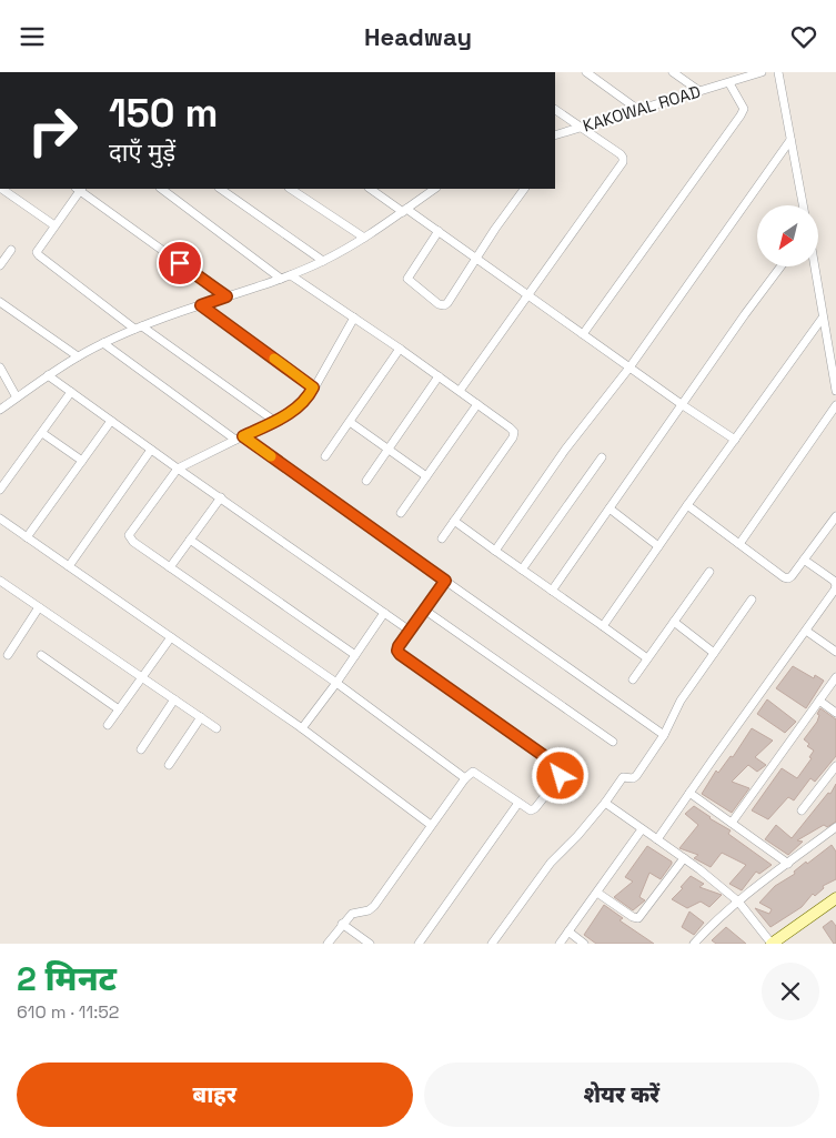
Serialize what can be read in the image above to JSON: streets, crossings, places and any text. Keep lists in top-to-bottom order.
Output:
{
  "streets": {
    "street": ["KAKOWAL ROAD"]
  },
  "north": "bottom left",
  "page": {
    "header": "Headway",
    "turn": ["150 m", "दाएँ मुड़ें"],
    "heading": ["2 मिनट", "610 m · 11:52"],
    "buttons": ["बाहर", "शेयर करें"]
  }
}
